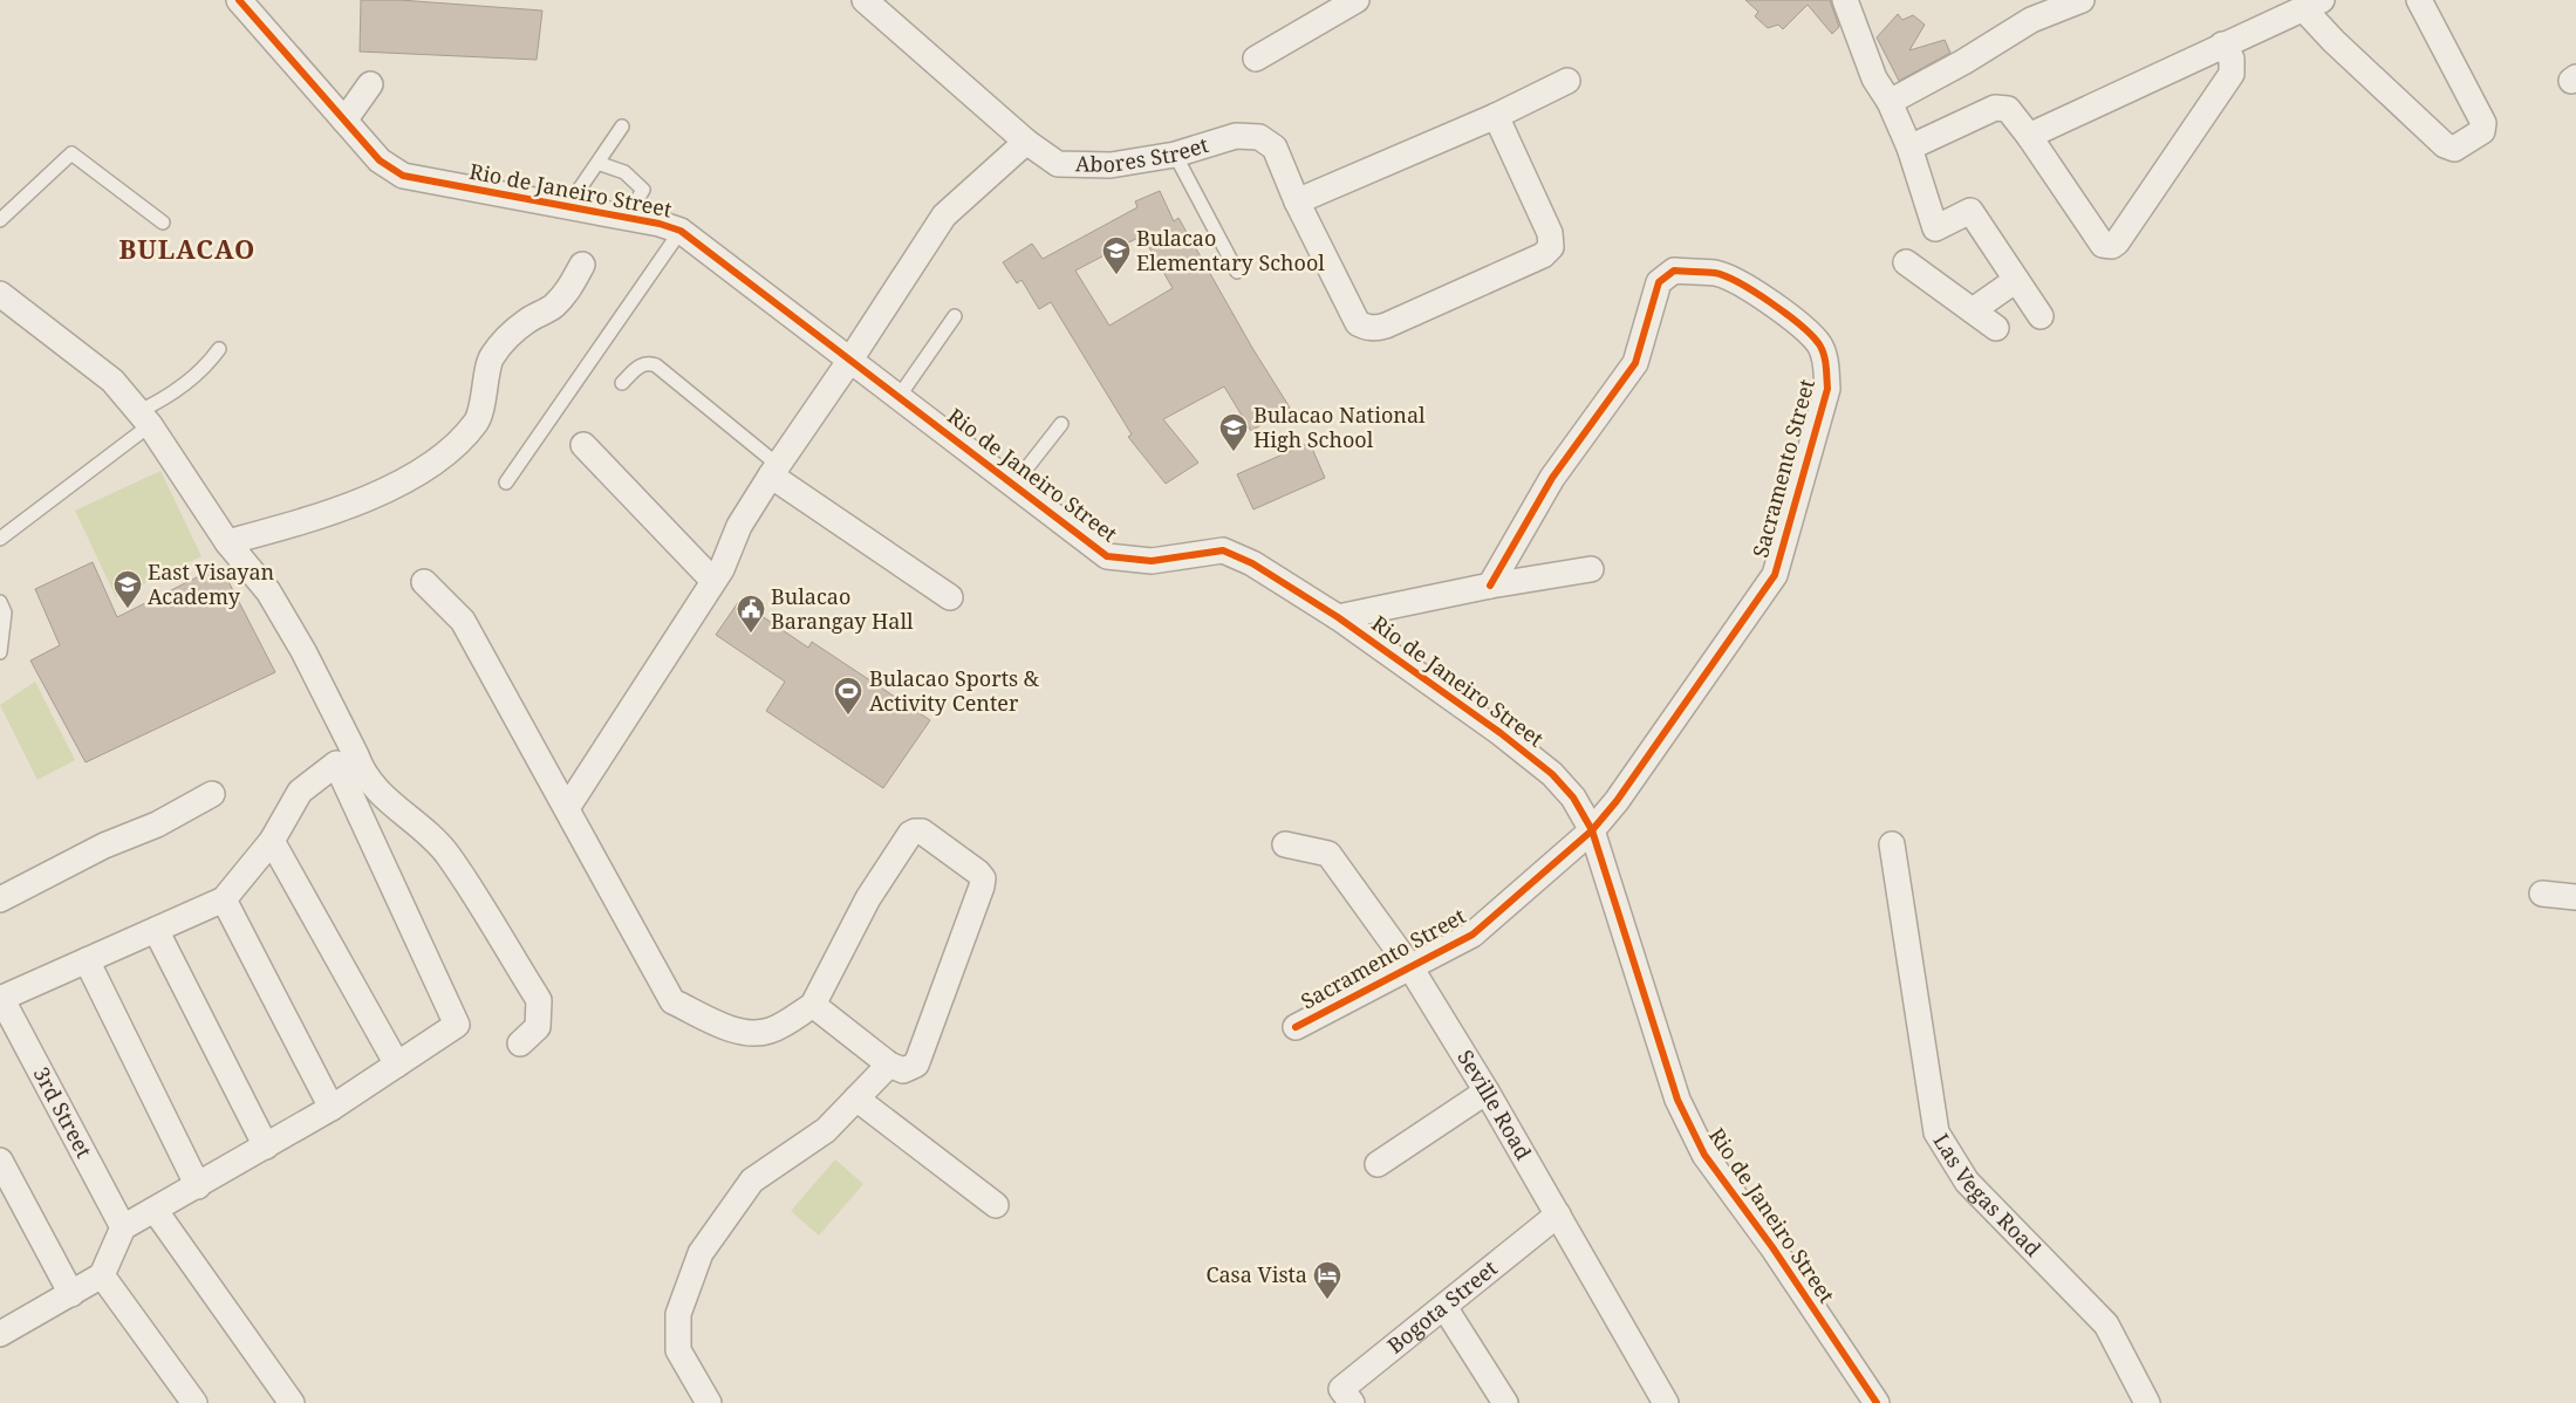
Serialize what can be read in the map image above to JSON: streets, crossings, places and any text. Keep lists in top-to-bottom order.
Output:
{
  "streets": {
    "street": [
      "Abores Street",
      "Rio de Janeiro Street",
      "Sacramento Street",
      "Seville Road",
      "3rd Street",
      "Las Vegas Road",
      "Bogota Street"
    ]
  },
  "crossings": [
    ["Rio de Janeiro Street", "Sacramento Street"],
    ["Sacramento Street", "Seville Road"],
    ["Seville Road", "Bogota Street"]
  ],
  "districts": ["BULACAO"],
  "places": {
    "school or university": ["Bulacao Elementary School", "Bulacao National High School", "East Visayan Academy"],
    "public building": ["Bulacao Barangay Hall"],
    "sports": ["Bulacao Sports & Activity Center"],
    "hotel": ["Casa Vista"]
  }
}
